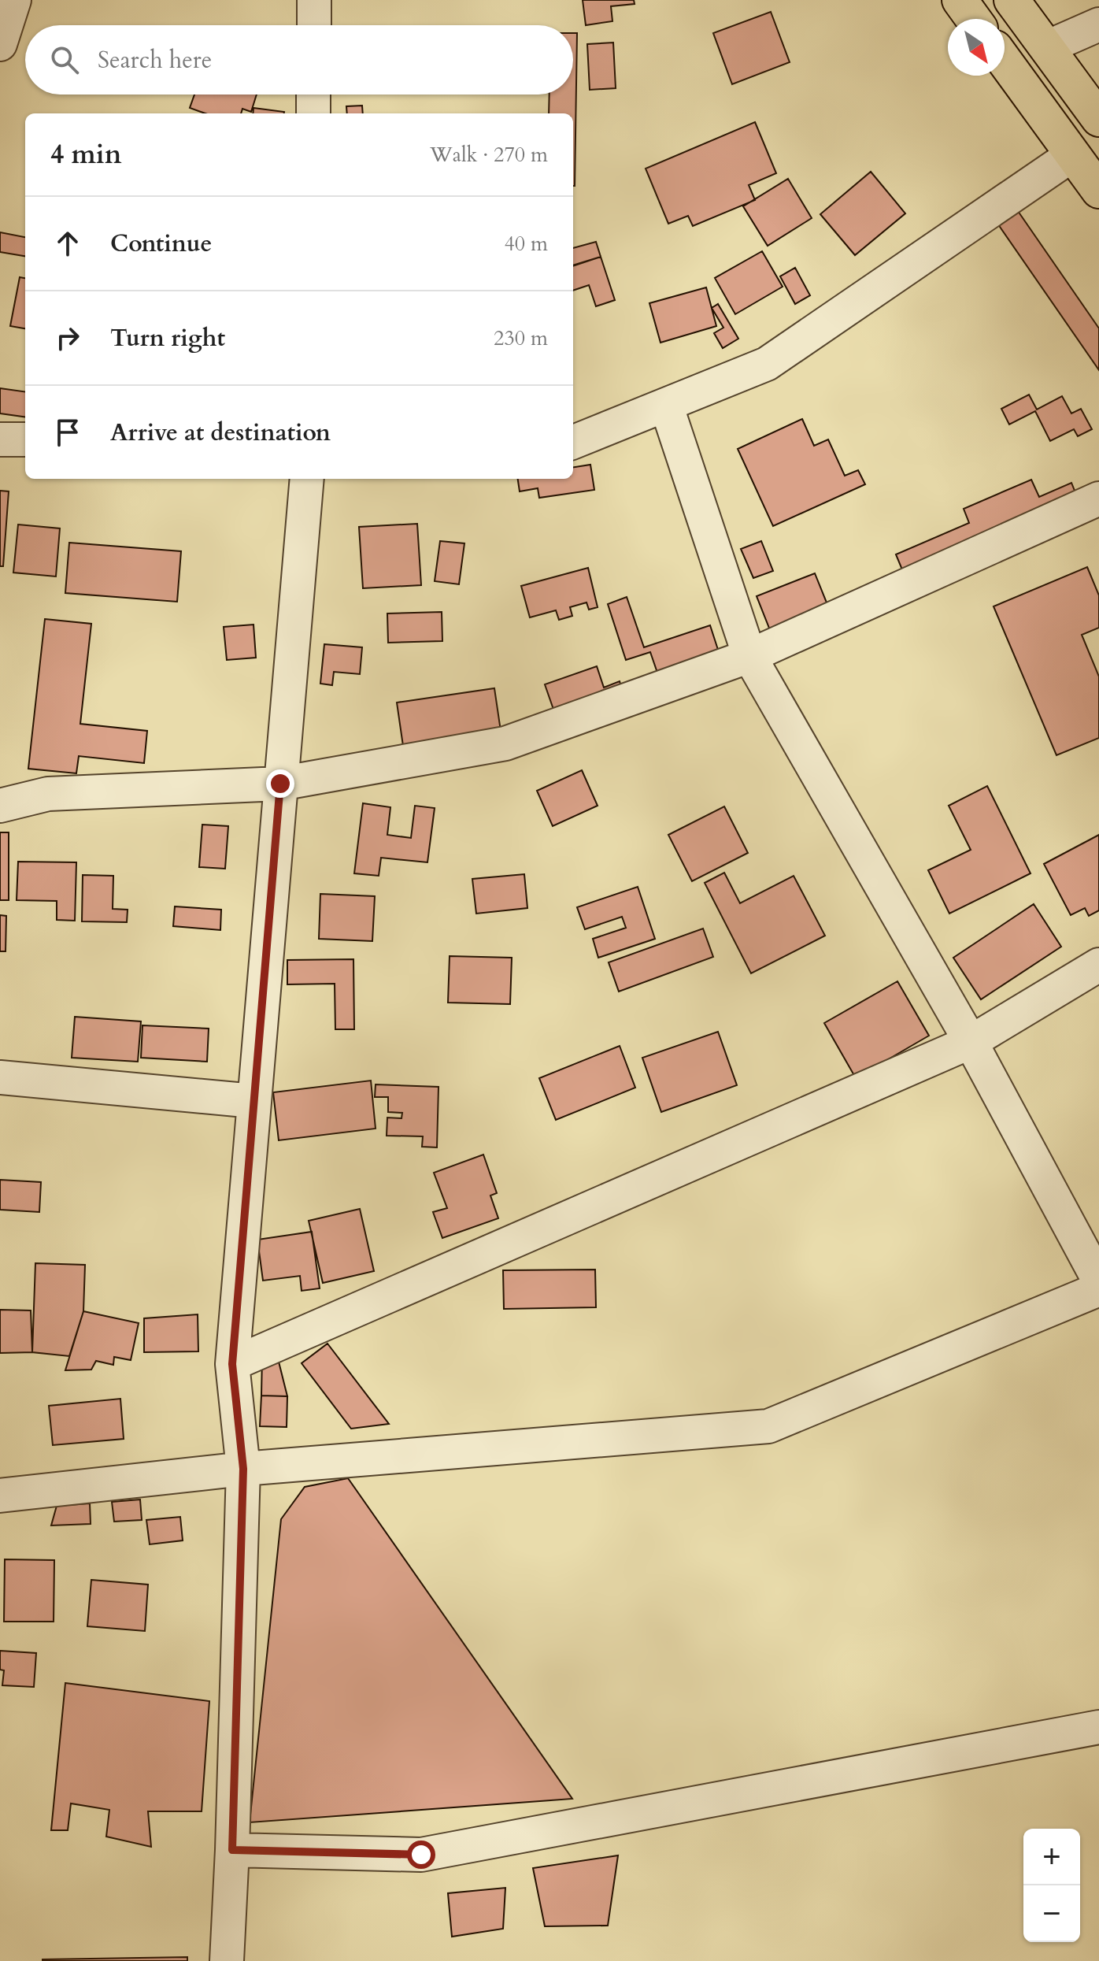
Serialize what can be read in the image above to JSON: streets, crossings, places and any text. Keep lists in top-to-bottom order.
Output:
{
  "north": "bottom right",
  "page": {
    "search": "Search here",
    "heading": ["4 min", "Walk · 270 m"],
    "list": [
      ["Continue", "40 m"],
      ["Turn right", "230 m"],
      "Arrive at destination"
    ],
    "map_buttons": ["+", "−"]
  }
}
